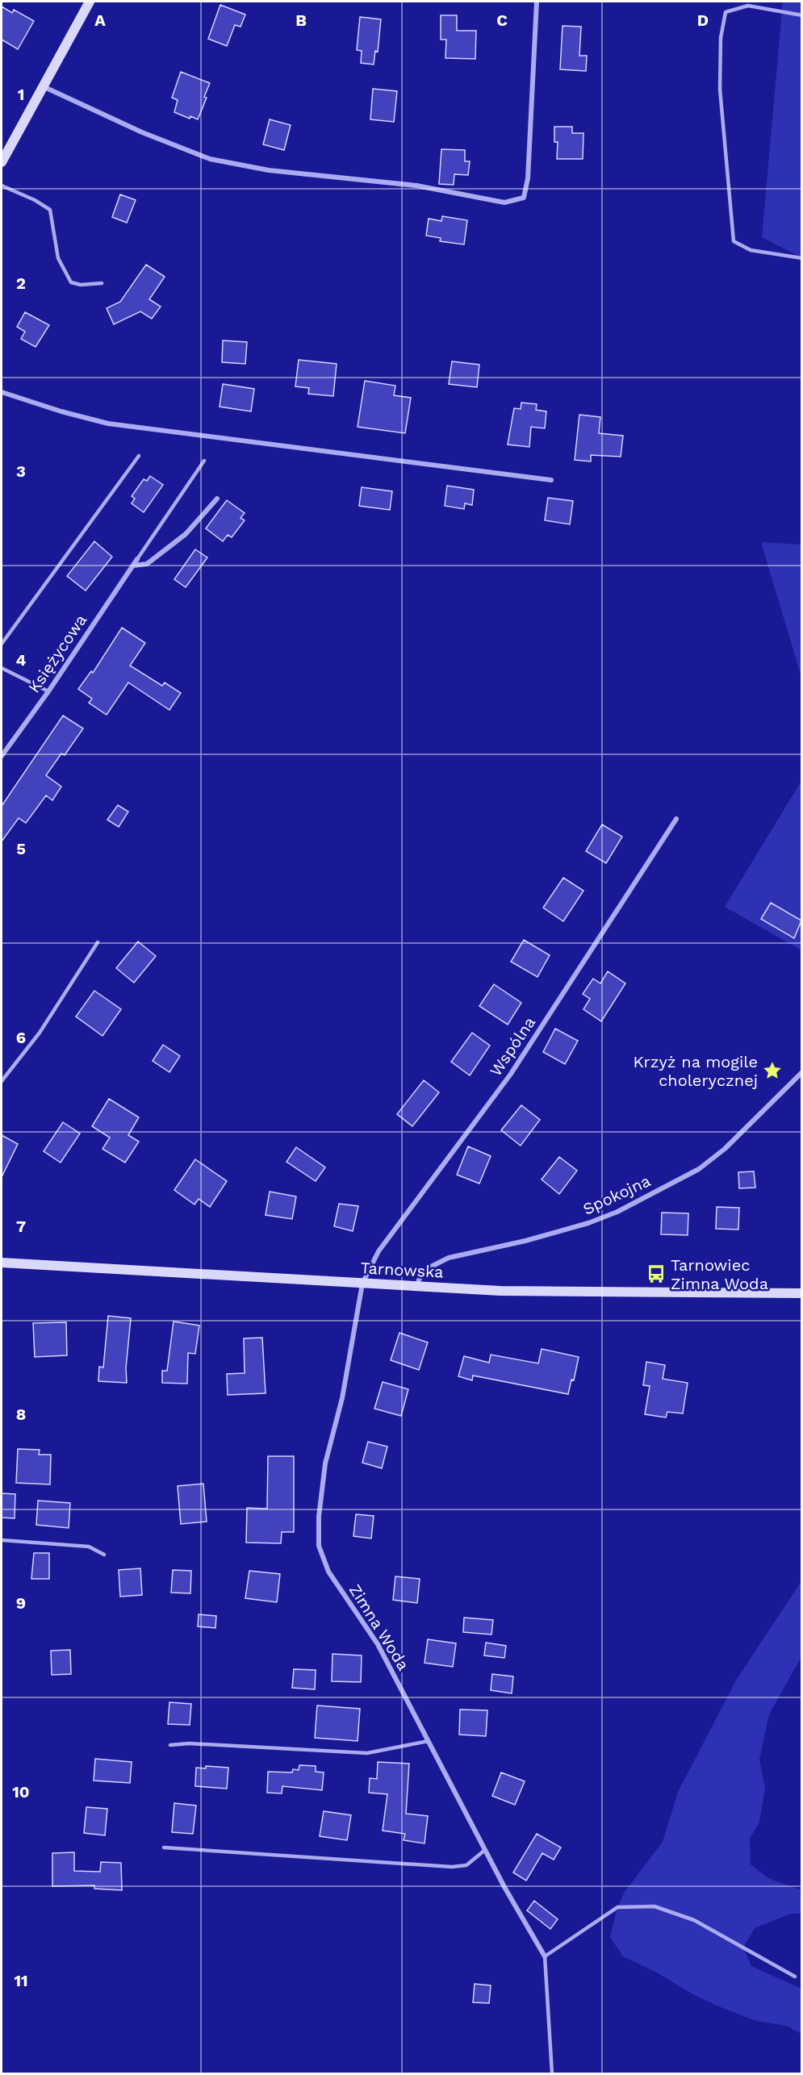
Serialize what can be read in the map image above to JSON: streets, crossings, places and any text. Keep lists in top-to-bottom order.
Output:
{
  "streets": {
    "main road": ["Tarnowska"],
    "street": [
      "Księżycowa",
      "Wspólna",
      "Spokojna",
      "Zimna Woda"
    ]
  },
  "crossings": [
    ["Wspólna", "Tarnowska"],
    ["Wspólna", "Zimna Woda"],
    ["Spokojna", "Tarnowska"],
    ["Tarnowska", "Zimna Woda"]
  ],
  "places": {
    "place": ["Krzyż na mogile cholerycznej"],
    "bus stop": ["Tarnowiec Zimna Woda"]
  },
  "grid": {
    "columns": [
      "A",
      "B",
      "C",
      "D"
    ],
    "rows": [
      "1",
      "2",
      "3",
      "4",
      "5",
      "6",
      "7",
      "8",
      "9",
      "10",
      "11"
    ]
  }
}
